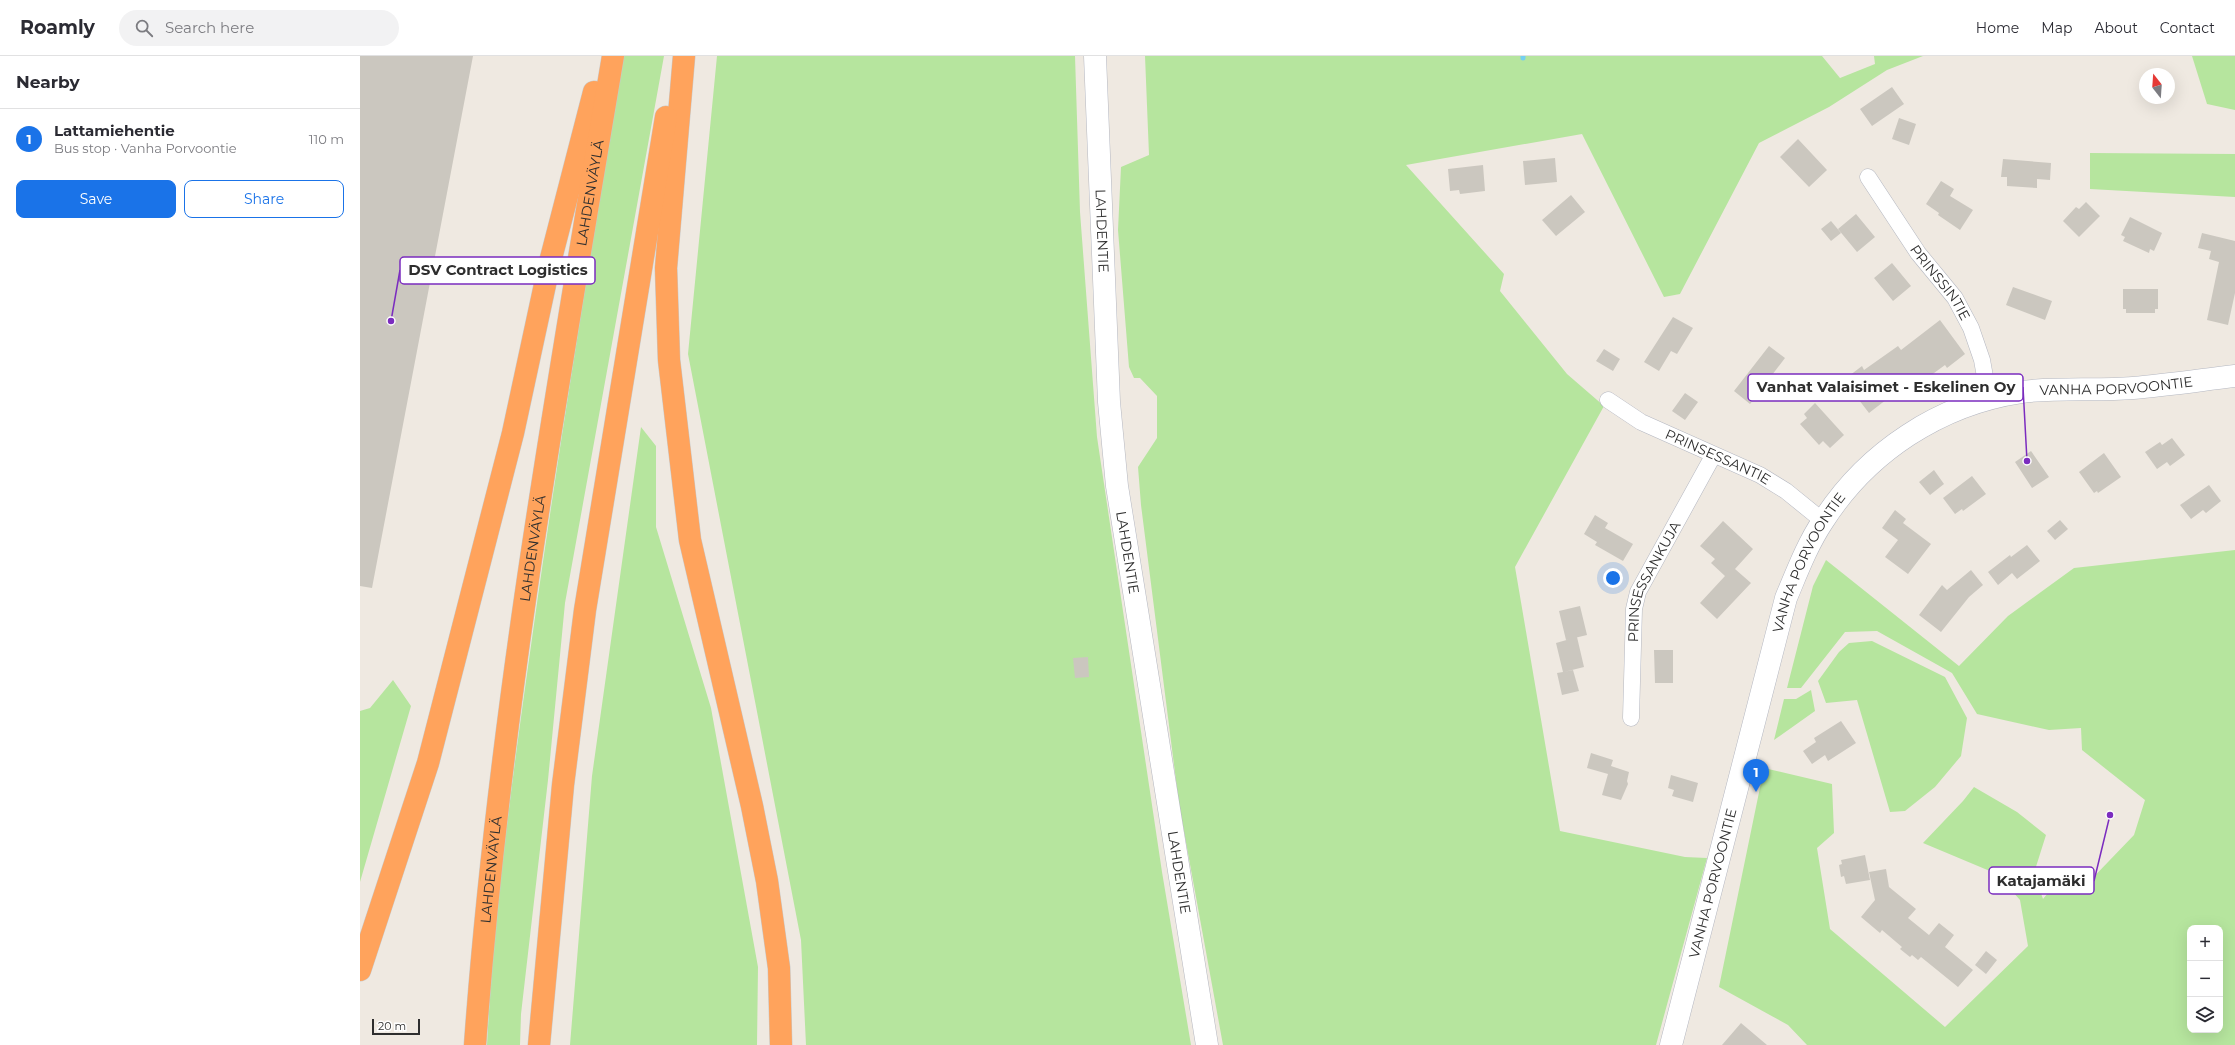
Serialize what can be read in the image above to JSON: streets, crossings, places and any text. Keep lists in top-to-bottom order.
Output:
{
  "streets": {
    "highway": ["LAHDENVÄYLÄ"],
    "street": [
      "LAHDENTIE",
      "PRINSSINTIE",
      "VANHA PORVOONTIE",
      "PRINSESSANTIE",
      "PRINSESSANKUJA"
    ]
  },
  "crossings": [
    ["PRINSSINTIE", "VANHA PORVOONTIE"],
    ["VANHA PORVOONTIE", "PRINSESSANTIE"],
    ["PRINSESSANTIE", "PRINSESSANKUJA"]
  ],
  "places": ["DSV Contract Logistics", "Vanhat Valaisimet - Eskelinen Oy", "Katajamäki"],
  "scale_bar": "20 m",
  "north": "top",
  "page": {
    "header": "Roamly",
    "search": "Search here",
    "nav": [
      "Home",
      "Map",
      "About",
      "Contact"
    ],
    "heading": "Nearby",
    "list": [
      {
        "mark": "1",
        "name": "Lattamiehentie",
        "note": "Bus stop · Vanha Porvoontie",
        "value": "110 m"
      }
    ],
    "buttons": ["Save", "Share"],
    "pins": "1",
    "map_buttons": ["+", "−"],
    "scale": "20 m"
  }
}
